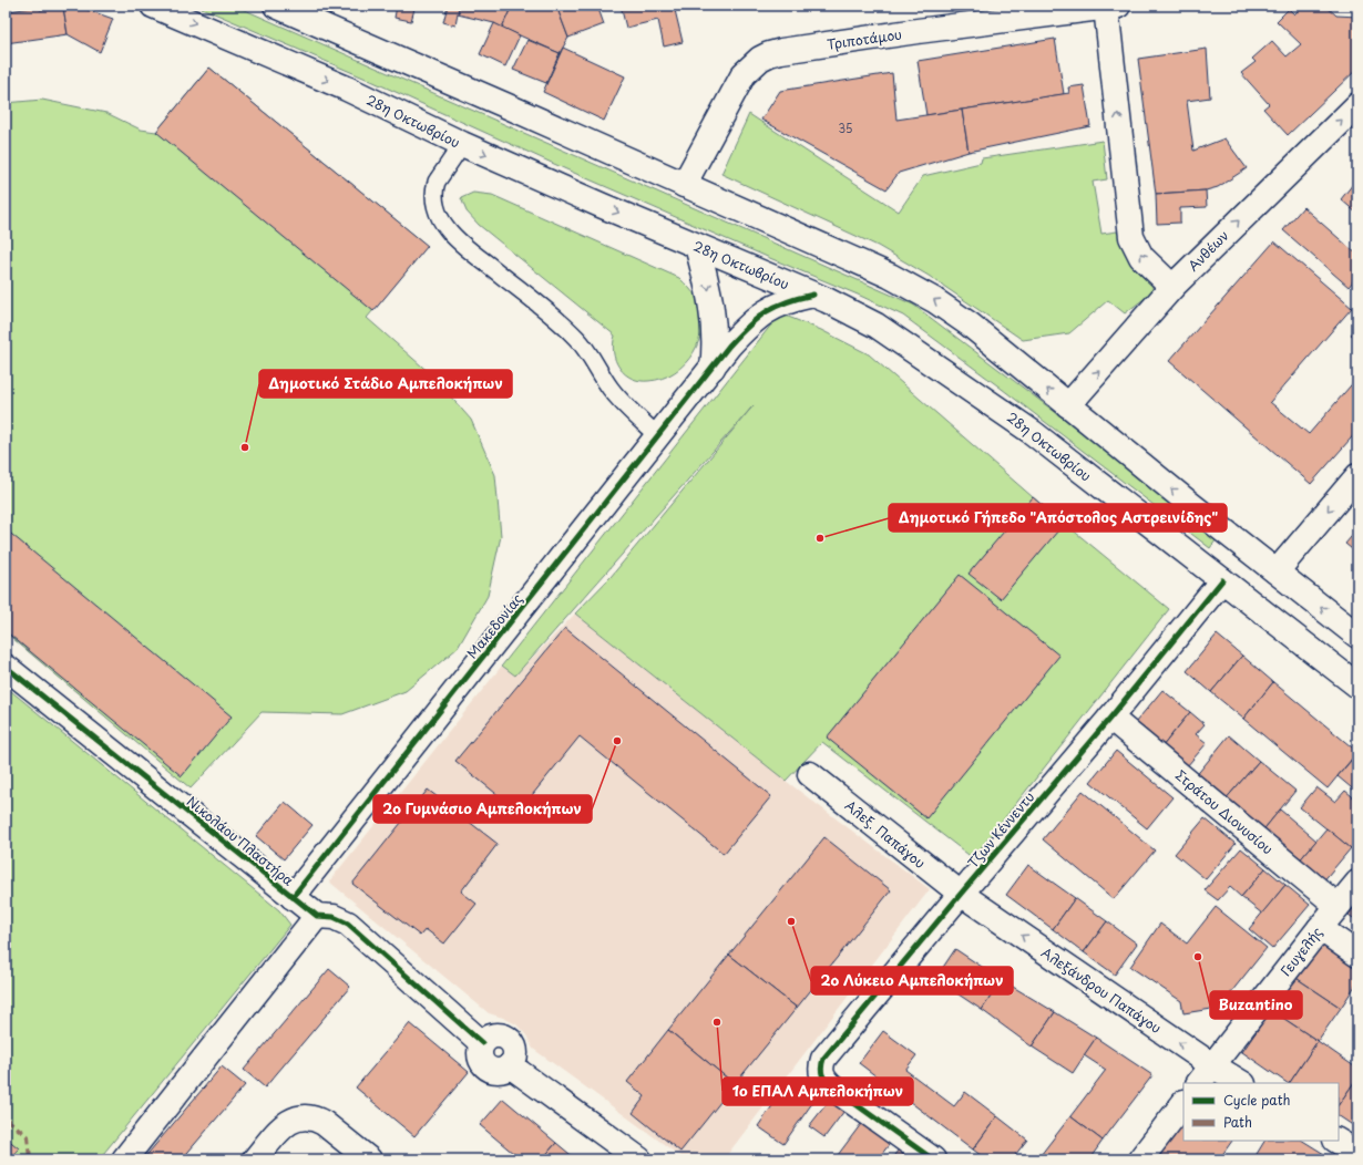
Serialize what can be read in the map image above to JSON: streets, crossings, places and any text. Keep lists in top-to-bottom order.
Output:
{
  "streets": {
    "street": [
      "Τριποτάμου",
      "28η Οκτωβρίου",
      "Ανθέων",
      "Μακεδονίας",
      "Στράτου Διονυσίου",
      "Τζων Κέννεντυ",
      "Αλεξ. Παπάγου",
      "Νικολάου Πλαστήρα",
      "Γευγελής",
      "Αλεξάνδρου Παπάγου"
    ]
  },
  "crossings": [
    ["28η Οκτωβρίου", "Μακεδονίας"],
    ["28η Οκτωβρίου", "Τζων Κέννεντυ"],
    ["Μακεδονίας", "Νικολάου Πλαστήρα"],
    ["Στράτου Διονυσίου", "Τζων Κέννεντυ"],
    ["Στράτου Διονυσίου", "Γευγελής"],
    ["Τζων Κέννεντυ", "Αλεξ. Παπάγου"],
    ["Τζων Κέννεντυ", "Αλεξάνδρου Παπάγου"],
    ["Αλεξ. Παπάγου", "Αλεξάνδρου Παπάγου"],
    ["Γευγελής", "Αλεξάνδρου Παπάγου"]
  ],
  "one_way": ["Ανθέων", "Αλεξάνδρου Παπάγου"],
  "places": [
    "Δημοτικό Στάδιο Αμπελοκήπων",
    "Δημοτικό Γήπεδο \"Απόστολος Αστρεινίδης\"",
    "2ο Γυμνάσιο Αμπελοκήπων",
    "2ο Λύκειο Αμπελοκήπων",
    "Buzantino",
    "1ο ΕΠΑΛ Αμπελοκήπων"
  ],
  "house_numbers": ["35"],
  "legend": ["Cycle path", "Path"]
}
